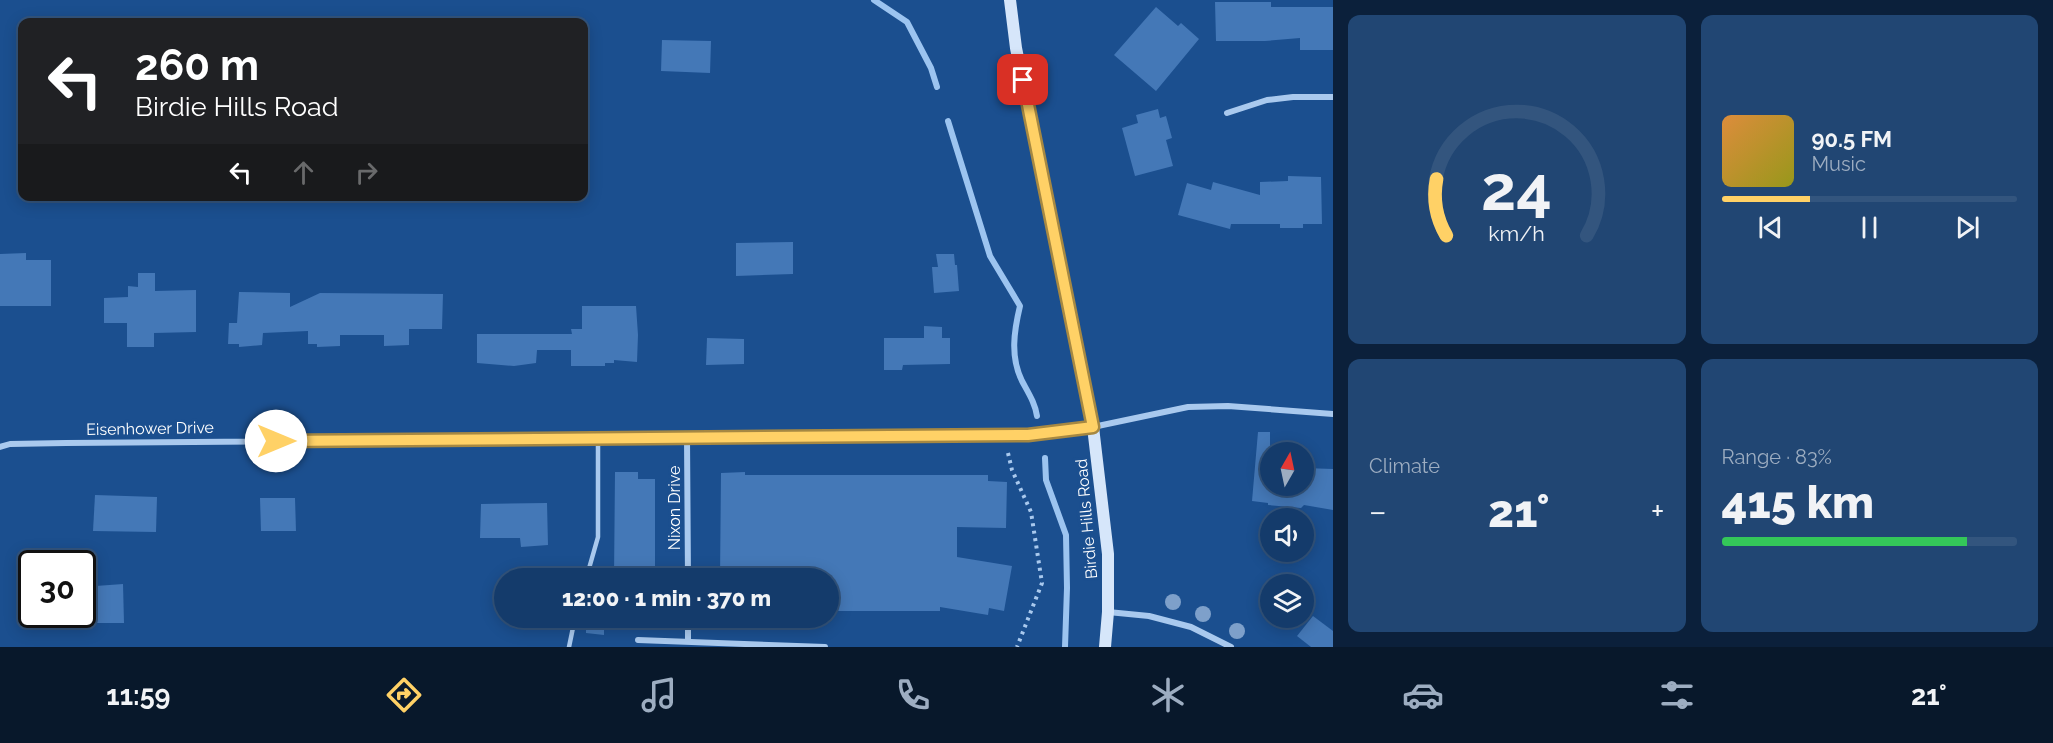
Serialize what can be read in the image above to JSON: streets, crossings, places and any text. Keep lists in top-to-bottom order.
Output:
{
  "streets": {
    "main road": ["Birdie Hills Road"],
    "street": ["Eisenhower Drive", "Nixon Drive"]
  },
  "crossings": [
    ["Eisenhower Drive", "Nixon Drive"],
    ["Eisenhower Drive", "Birdie Hills Road"]
  ],
  "north": "top",
  "page": {
    "turn": ["260 m", "Birdie Hills Road"],
    "song": ["90.5 FM", "Music"],
    "tile": [
      "Climate",
      ["Range · 83%", "415 km"]
    ],
    "heat": ["−", "21°", "+"],
    "limit": "30",
    "trip": "12:00 · 1 min · 370 m",
    "tabs": ["11:59", "21°"],
    "gauge": ["24", "km/h"]
  }
}
